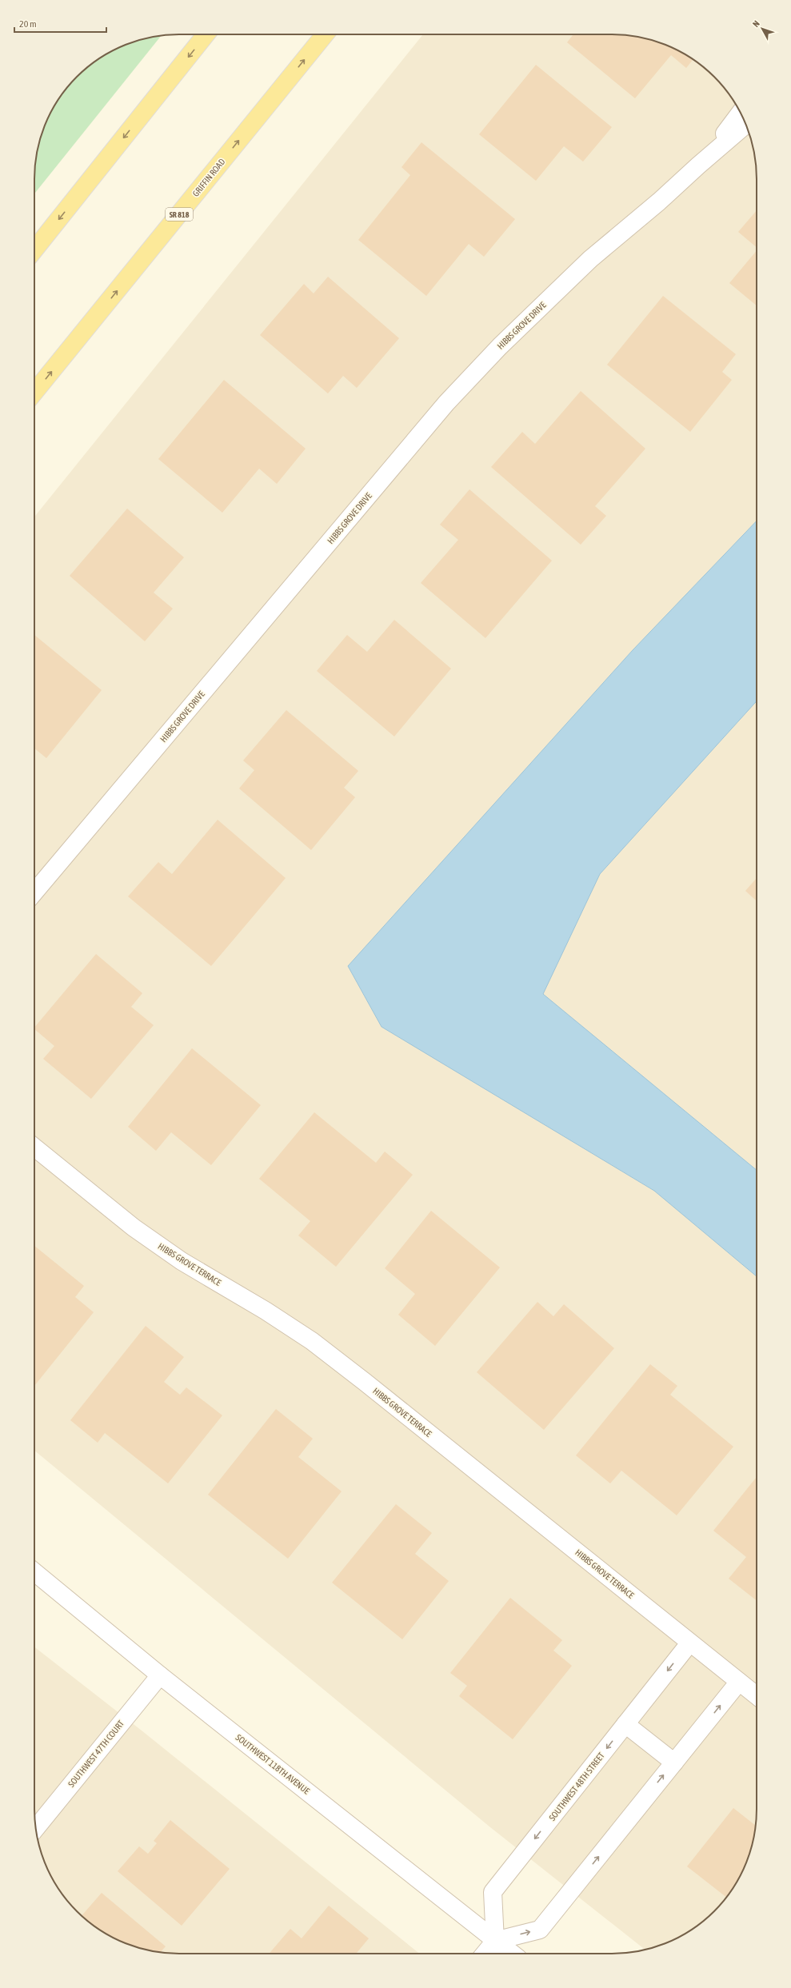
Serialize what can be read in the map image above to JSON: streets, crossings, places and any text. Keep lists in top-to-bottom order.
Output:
{
  "streets": {
    "main road": ["GRIFFIN ROAD", "SR 818"],
    "street": [
      "HIBBS GROVE DRIVE",
      "HIBBS GROVE TERRACE",
      "SOUTHWEST 47TH COURT",
      "SOUTHWEST 118TH AVENUE",
      "SOUTHWEST 48TH STREET"
    ]
  },
  "crossings": [
    ["HIBBS GROVE TERRACE", "SOUTHWEST 48TH STREET"],
    ["SOUTHWEST 47TH COURT", "SOUTHWEST 118TH AVENUE"],
    ["SOUTHWEST 118TH AVENUE", "SOUTHWEST 48TH STREET"]
  ],
  "scale_bar": "20 m",
  "north": "top left"
}
